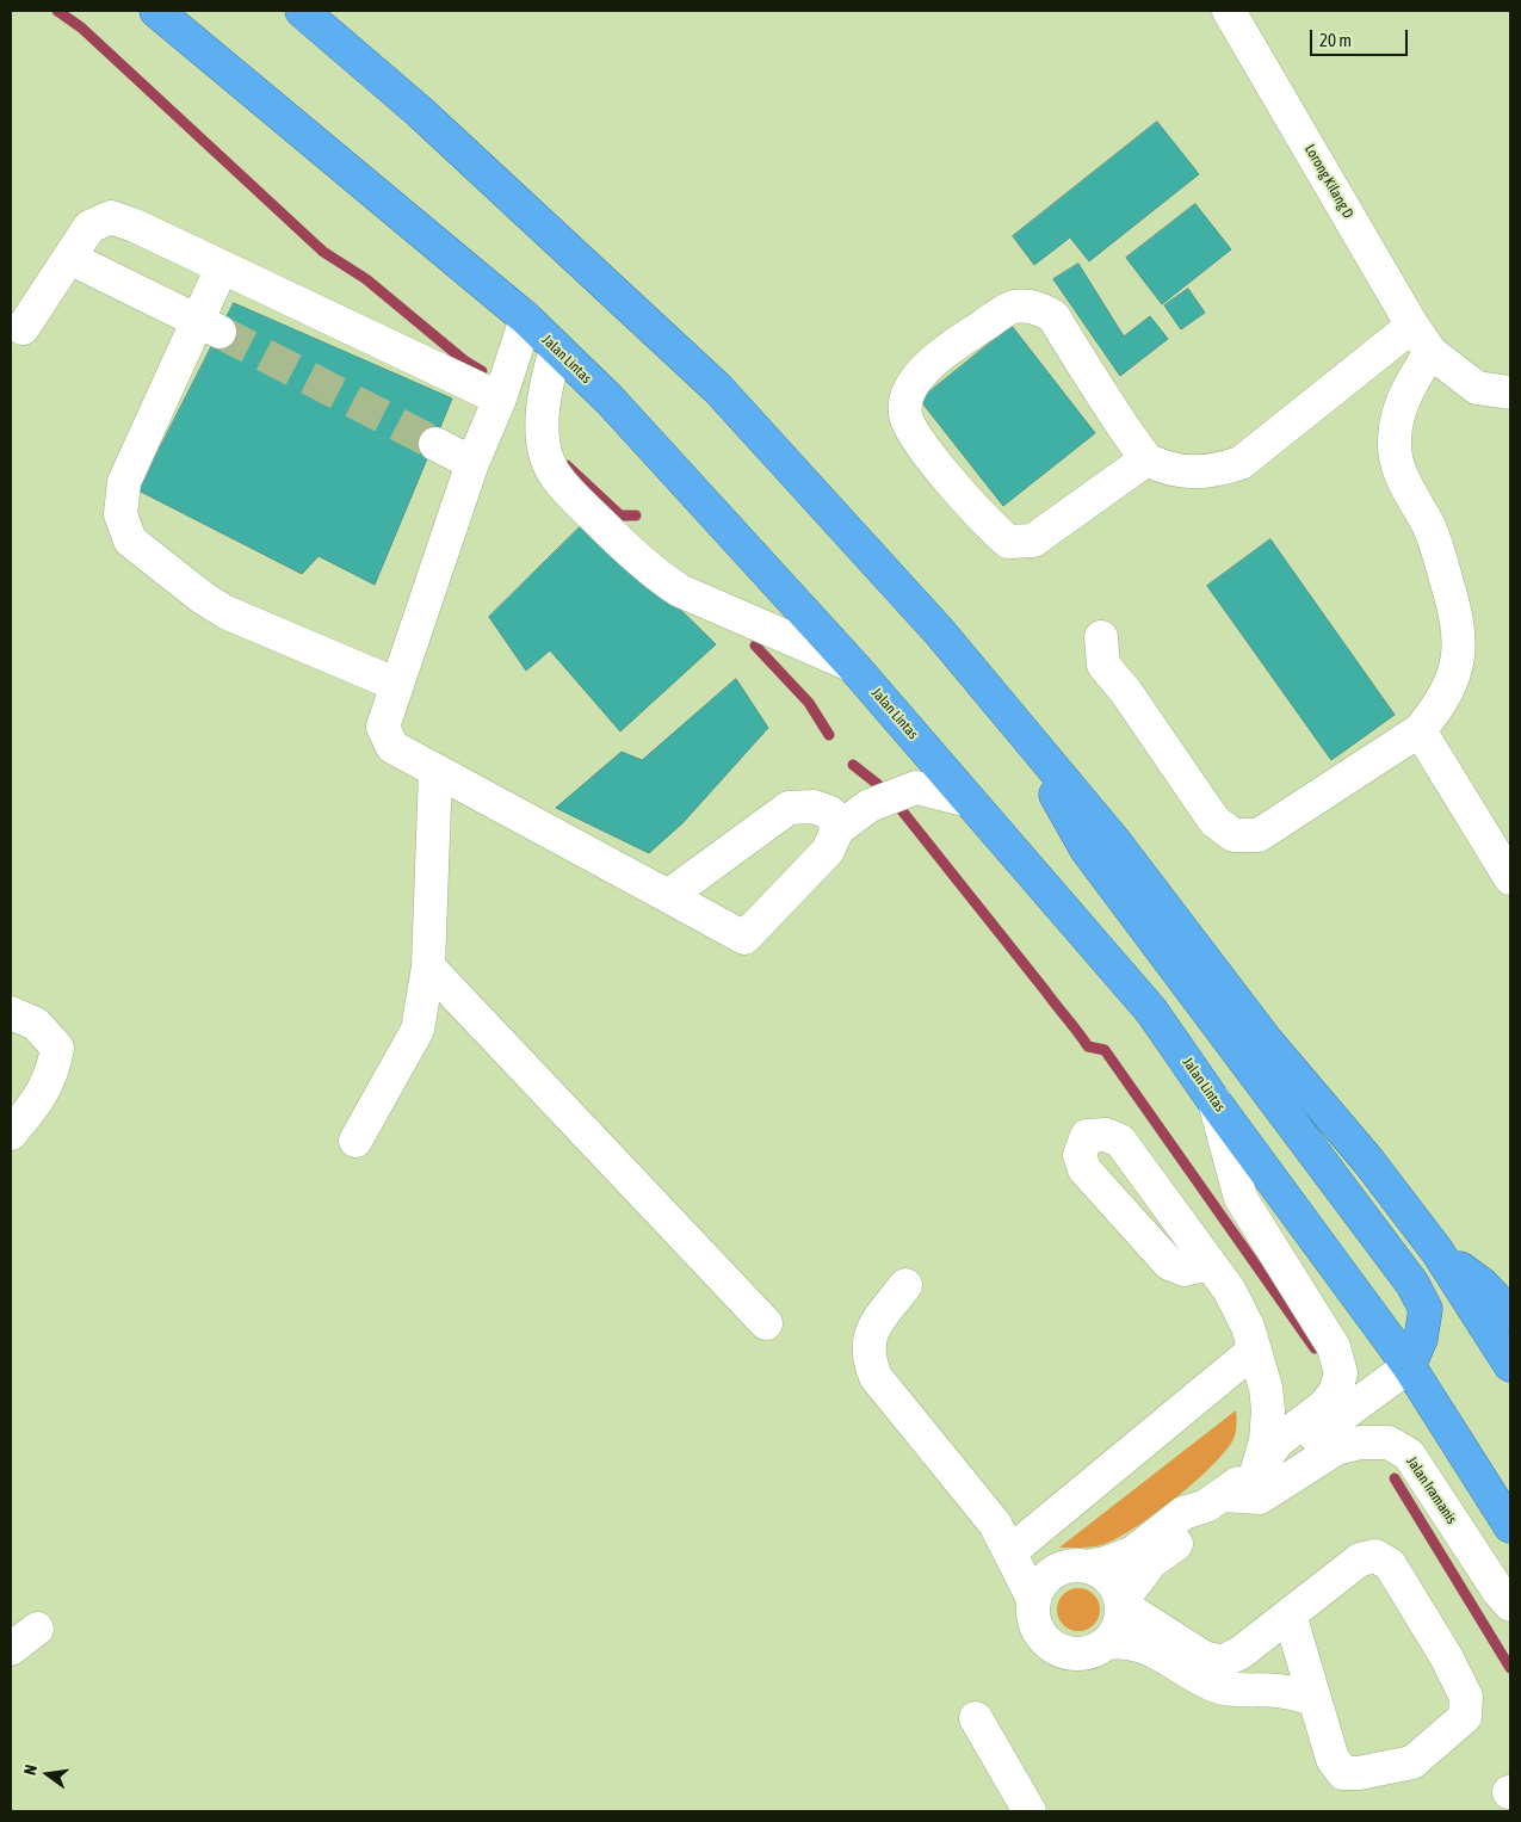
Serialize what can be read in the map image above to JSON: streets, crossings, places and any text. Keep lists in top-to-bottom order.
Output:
{
  "streets": {
    "highway": ["Jalan Lintas"],
    "street": ["Lorong Kilang D", "Jalan Iramanis"]
  },
  "scale_bar": "20 m",
  "north": "left"
}
